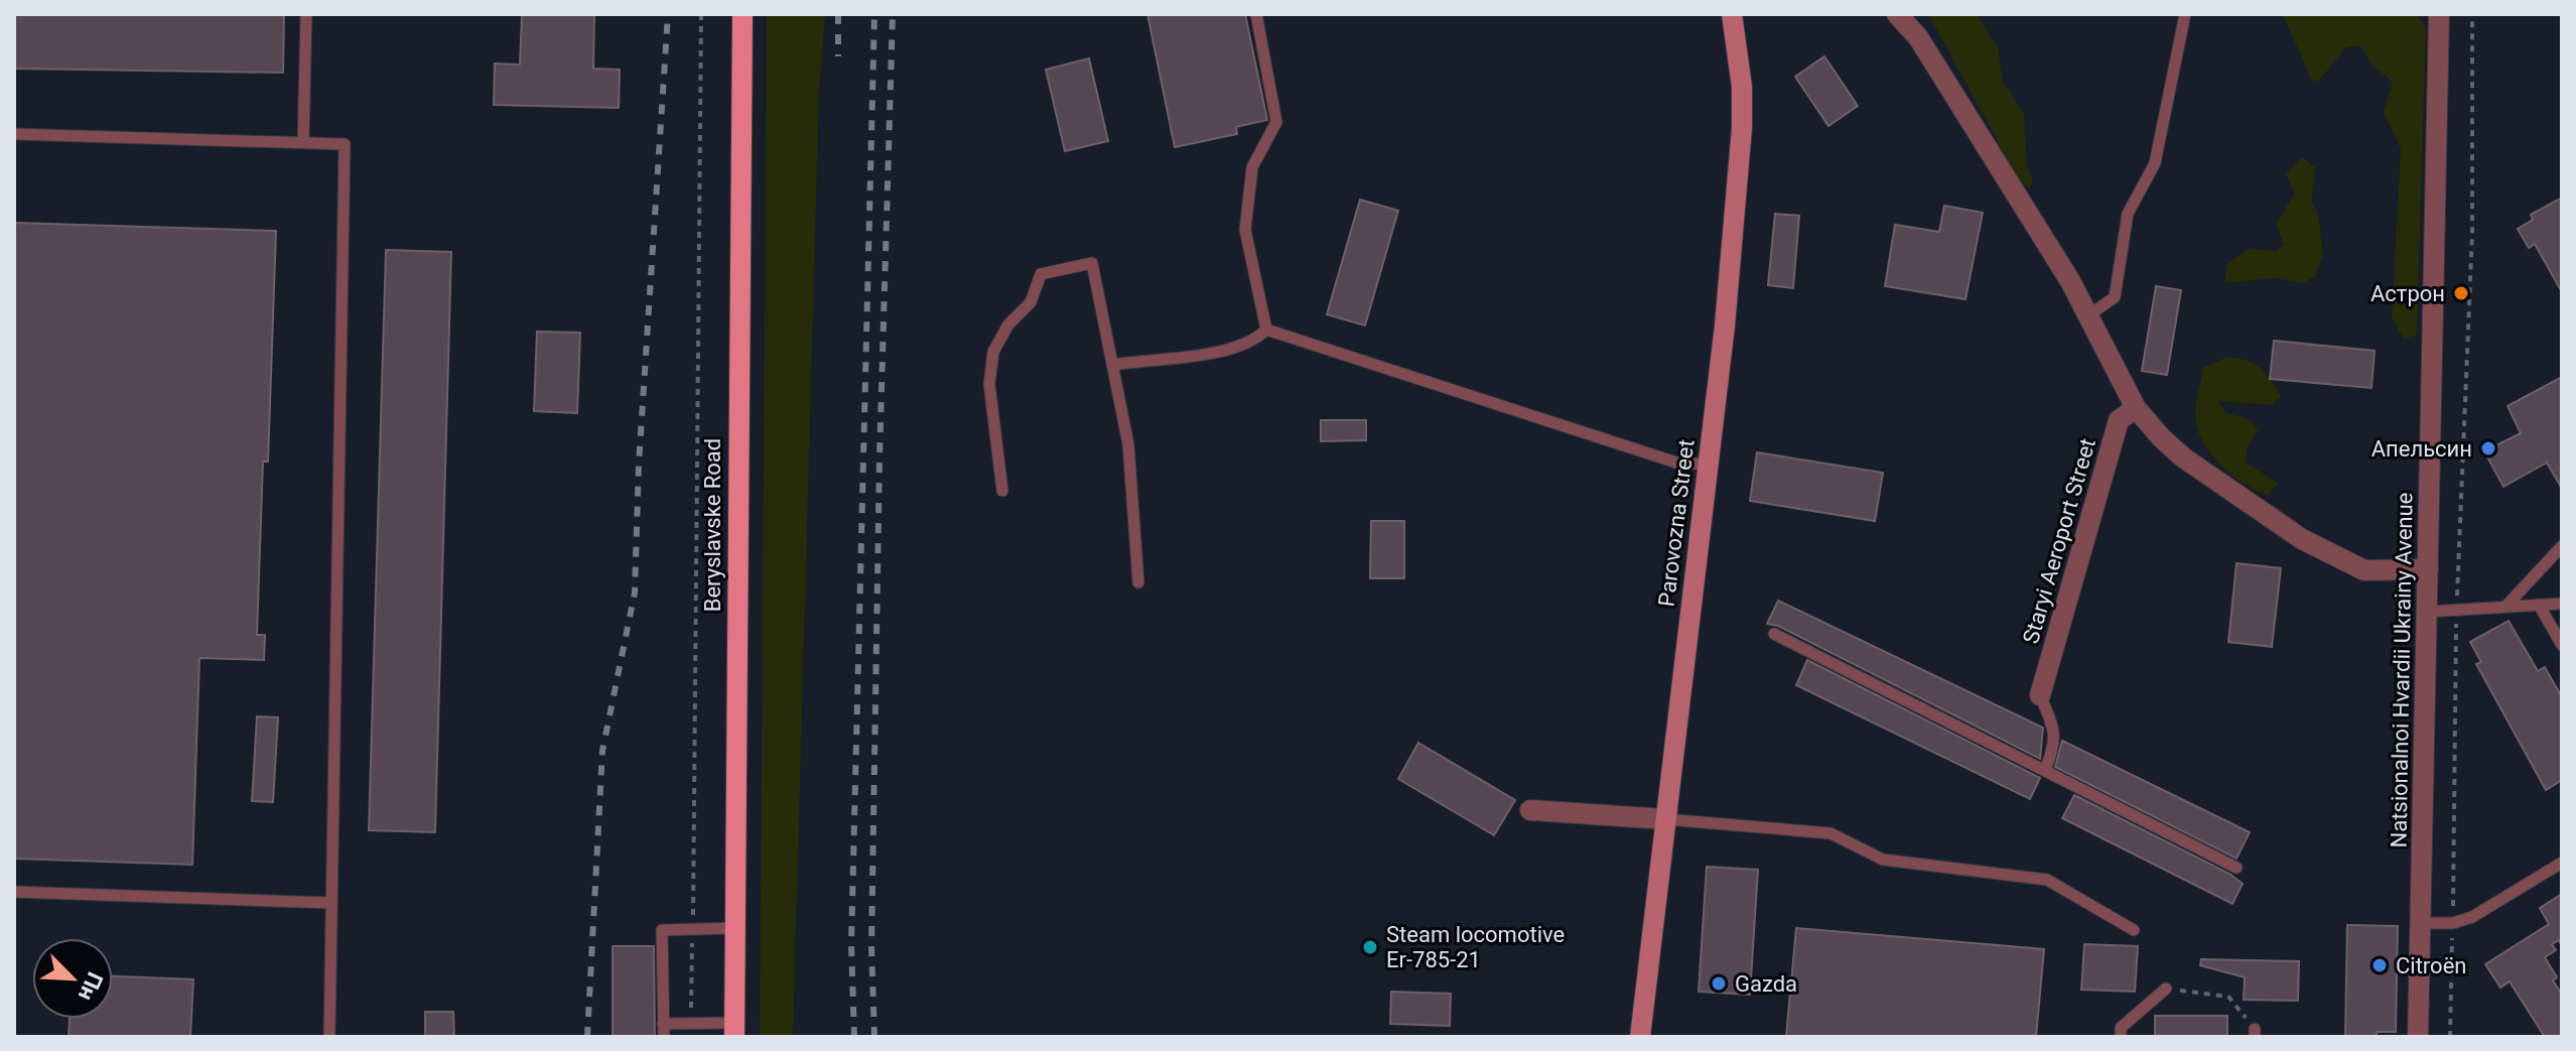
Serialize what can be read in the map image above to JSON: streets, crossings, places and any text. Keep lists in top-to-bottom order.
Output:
{
  "streets": {
    "main road": ["Parovozna Street", "Beryslavske Road"],
    "street": ["Staryi Aeroport Street", "Natsionalnoi Hvardii Ukrainy Avenue"]
  },
  "places": [
    "Астрон",
    "Апельсин",
    "Steam locomotive Er-785-21",
    "Citroën",
    "Gazda"
  ],
  "north": "bottom right"
}
